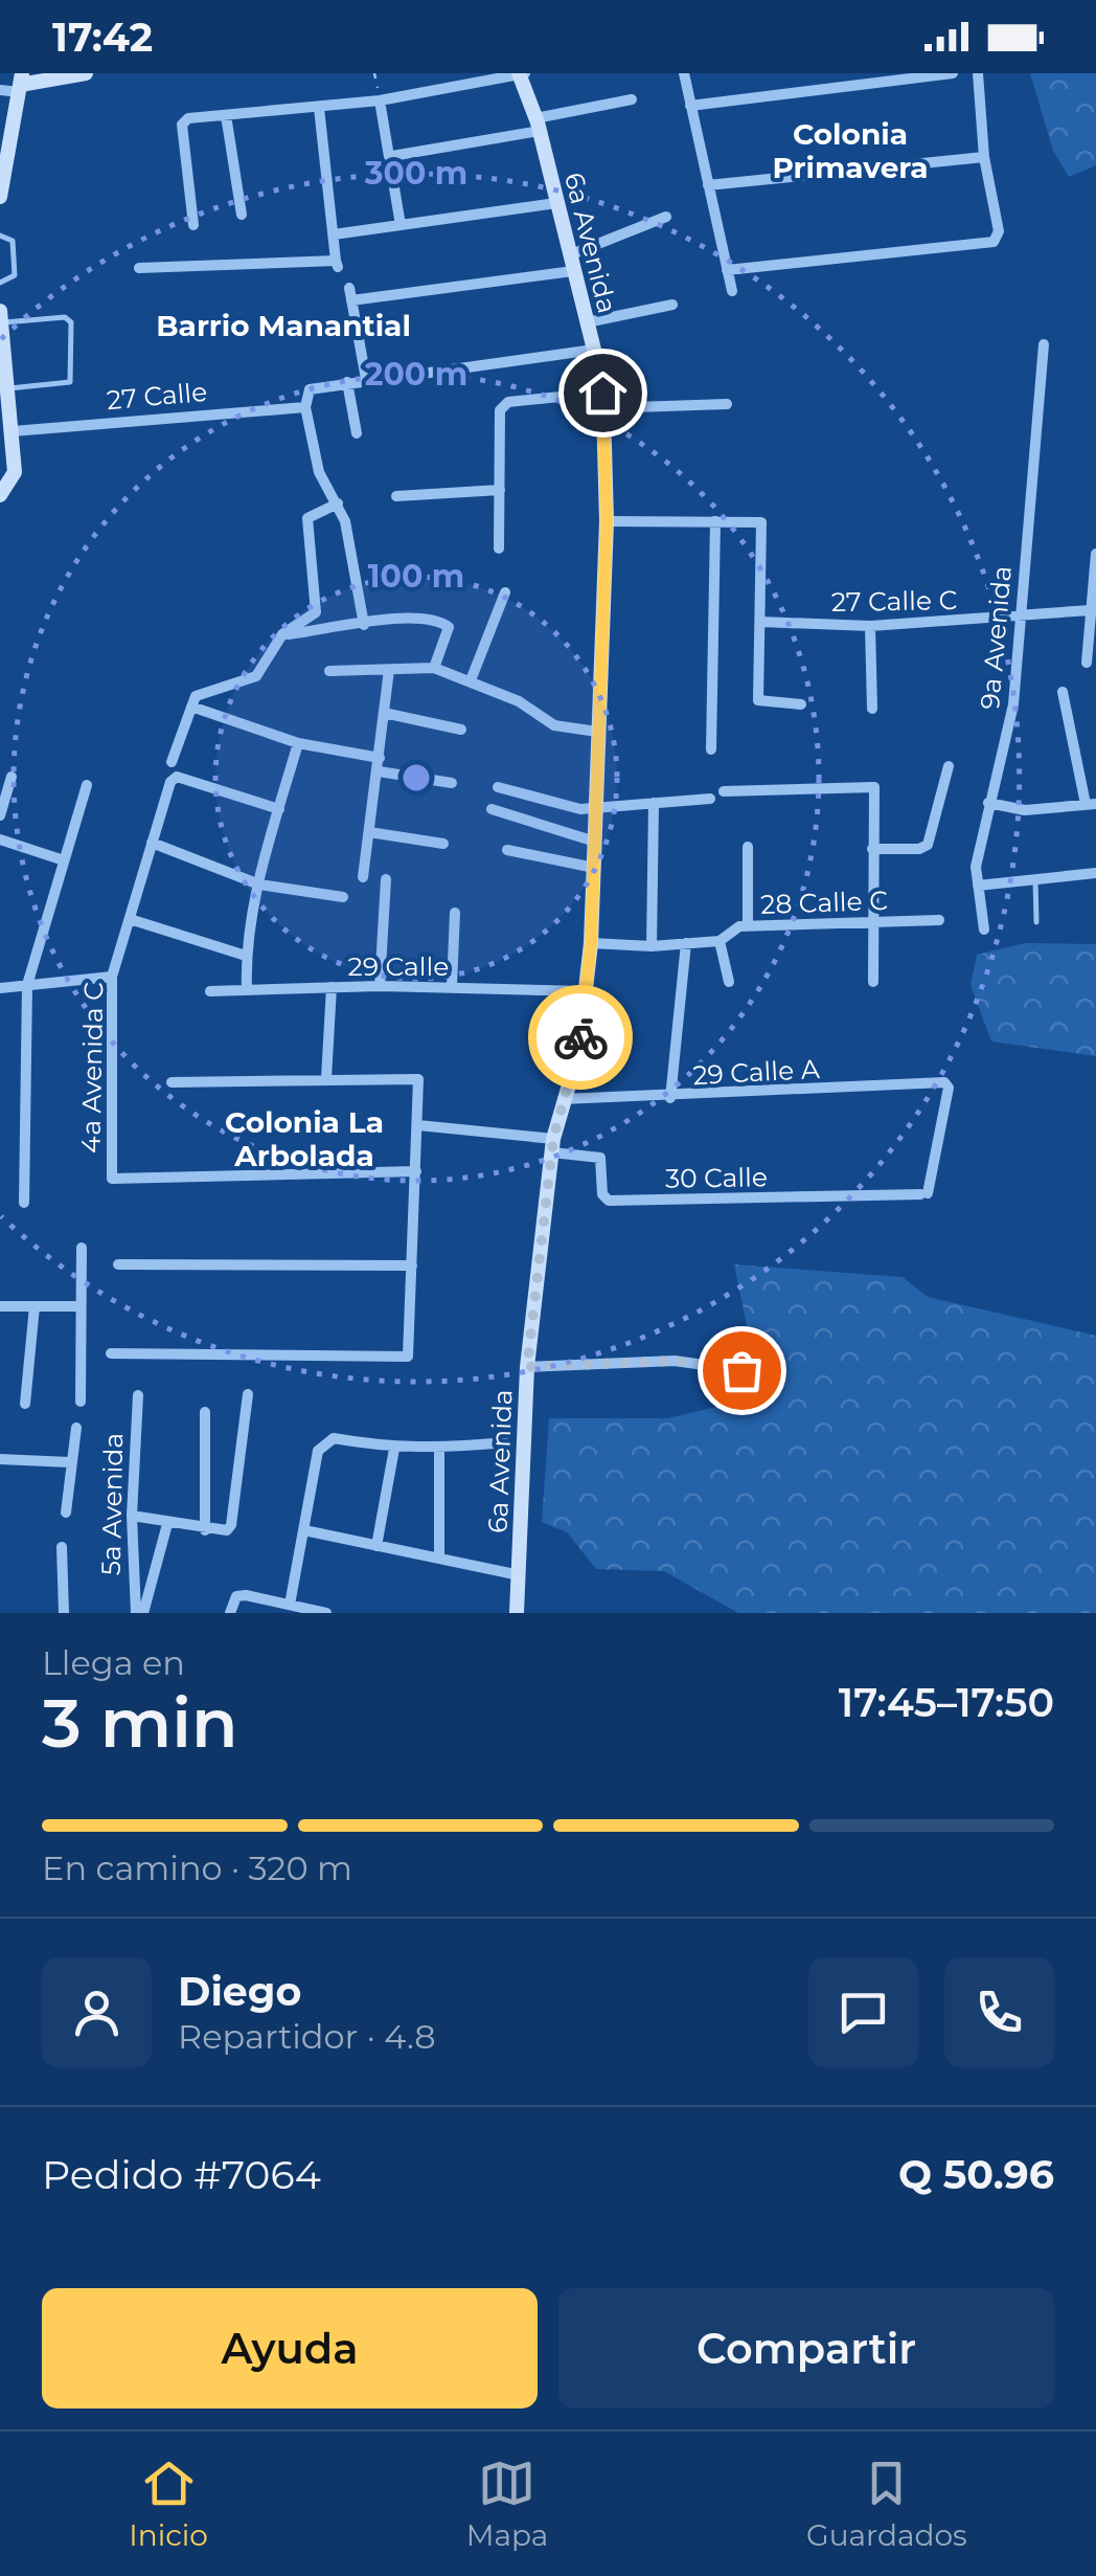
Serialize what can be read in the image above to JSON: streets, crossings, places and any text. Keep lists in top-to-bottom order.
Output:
{
  "streets": {
    "street": [
      "6a Avenida",
      "27 Calle",
      "27 Calle C",
      "9a Avenida",
      "28 Calle C",
      "29 Calle",
      "4a Avenida C",
      "29 Calle A",
      "30 Calle",
      "5a Avenida"
    ]
  },
  "crossings": [
    ["6a Avenida", "28 Calle C"],
    ["6a Avenida", "29 Calle"],
    ["6a Avenida", "29 Calle A"],
    ["6a Avenida", "30 Calle"],
    ["27 Calle C", "9a Avenida"],
    ["29 Calle A", "30 Calle"]
  ],
  "districts": ["Colonia Primavera", "Barrio Manantial", "Colonia La Arbolada"],
  "page": {
    "status": "17:42",
    "heading": ["3 min", "Llega en", "17:45–17:50"],
    "panel": [
      "Diego",
      "Repartidor · 4.8",
      "Pedido #7064",
      "Q 50.96"
    ],
    "bar": "En camino · 320 m",
    "buttons": ["Ayuda", "Compartir"],
    "tabs": ["Inicio", "Mapa", "Guardados"]
  },
  "rings": ["300 m", "200 m", "100 m"]
}
